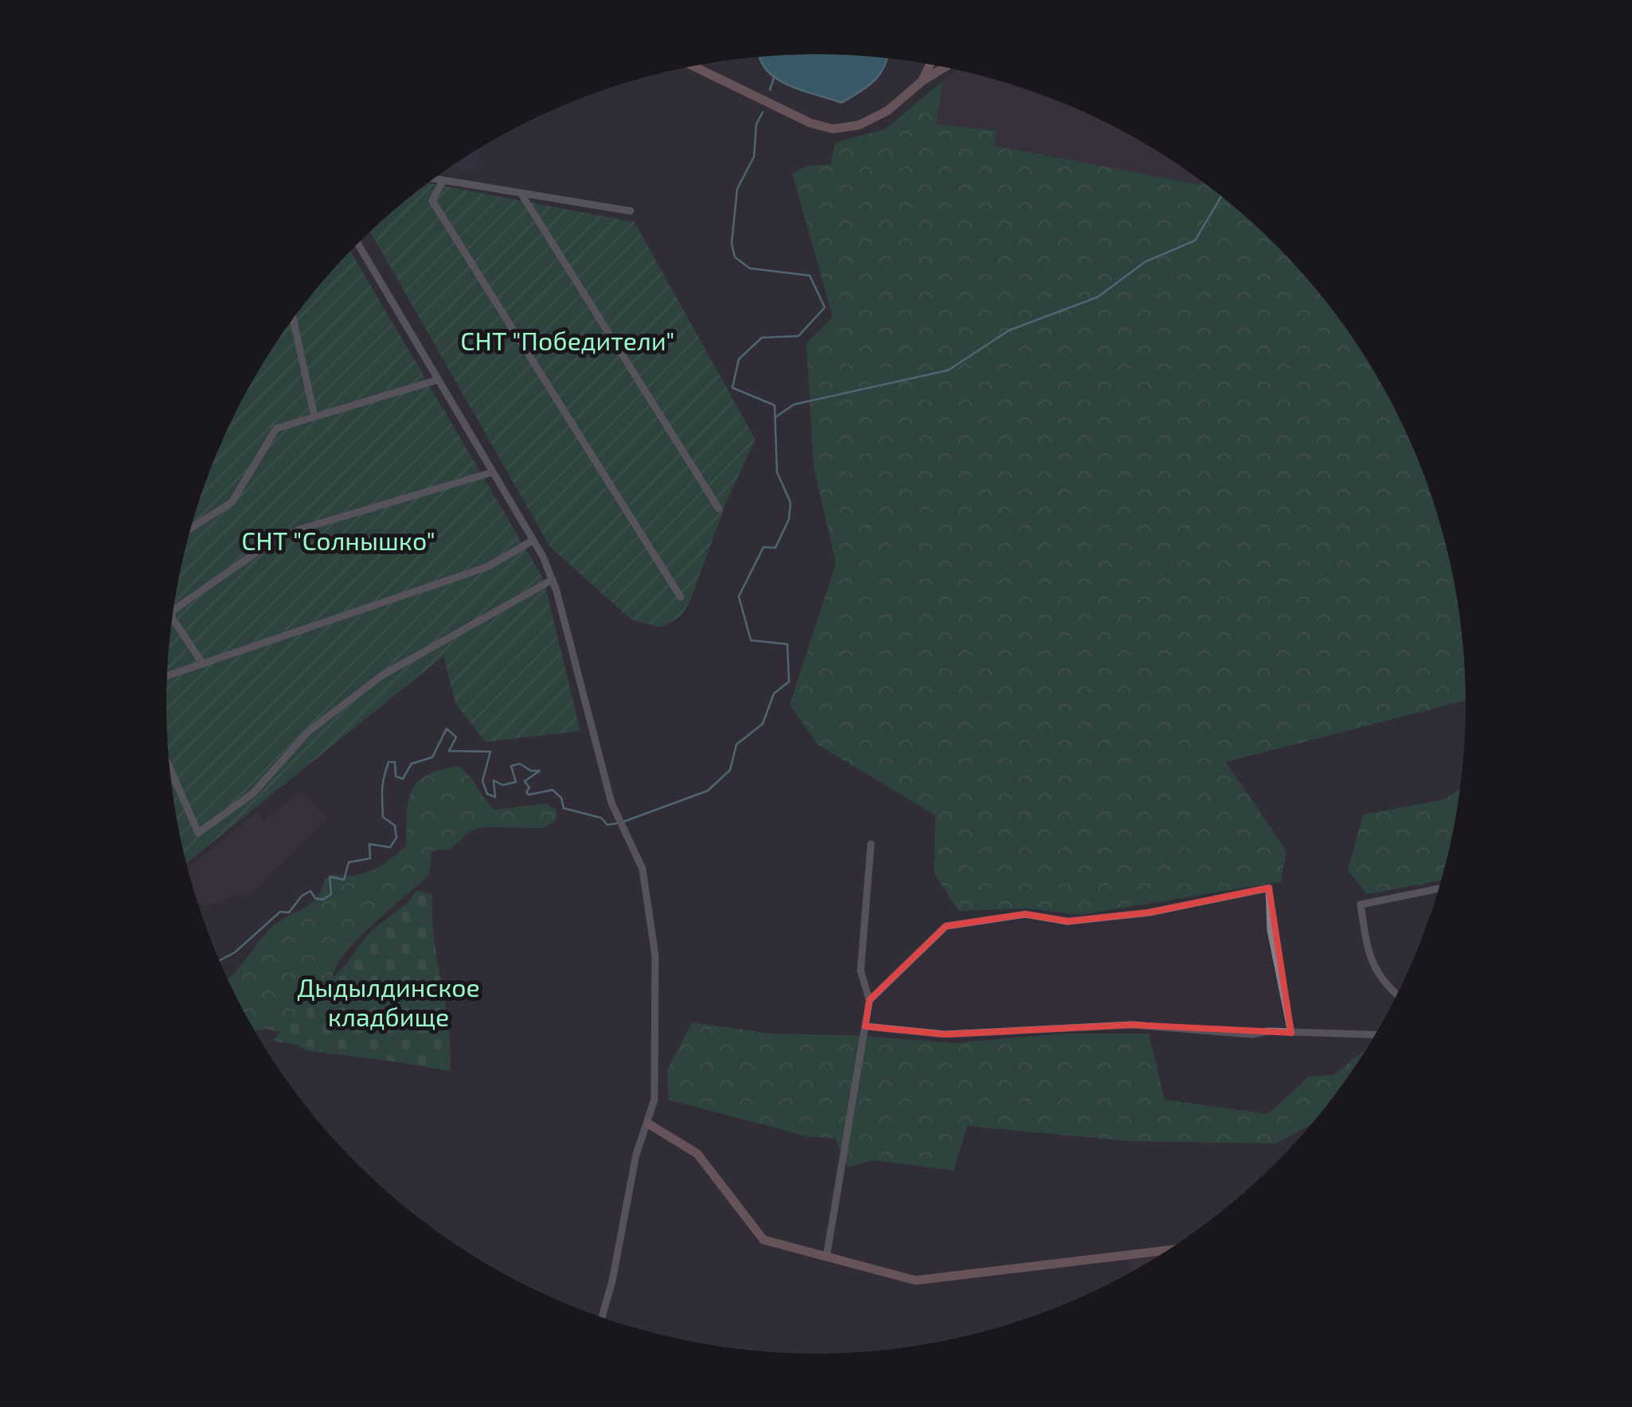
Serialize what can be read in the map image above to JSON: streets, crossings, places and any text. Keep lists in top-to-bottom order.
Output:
{
  "parks": ["СНТ \"Победители\"", "СНТ \"Солнышко\"", "Дыдылдинское кладбище"]
}
